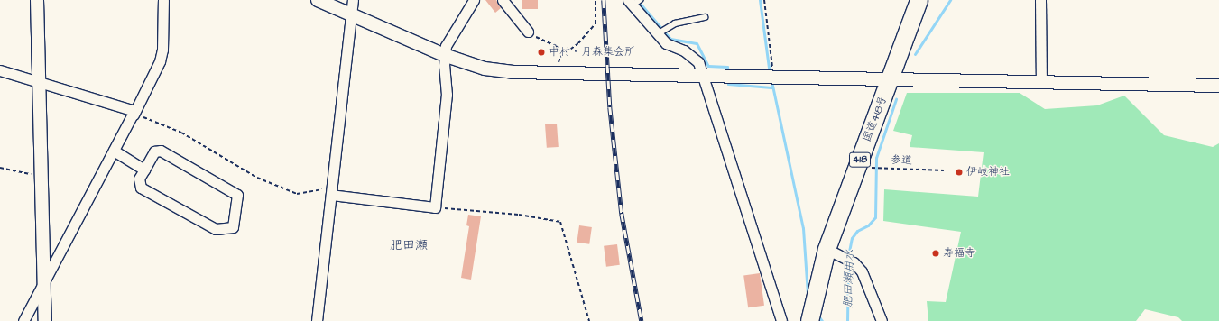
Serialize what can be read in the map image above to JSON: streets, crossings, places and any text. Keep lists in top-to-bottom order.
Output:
{
  "streets": {
    "highway": ["国道418号", "418"],
    "path": ["参道"]
  },
  "crossings": [
    ["国道418号", "参道"]
  ],
  "districts": ["肥田瀬"],
  "water": ["肥田瀬用水"],
  "places": ["中村・月森集会所", "伊岐神社", "寿福寺"]
}
